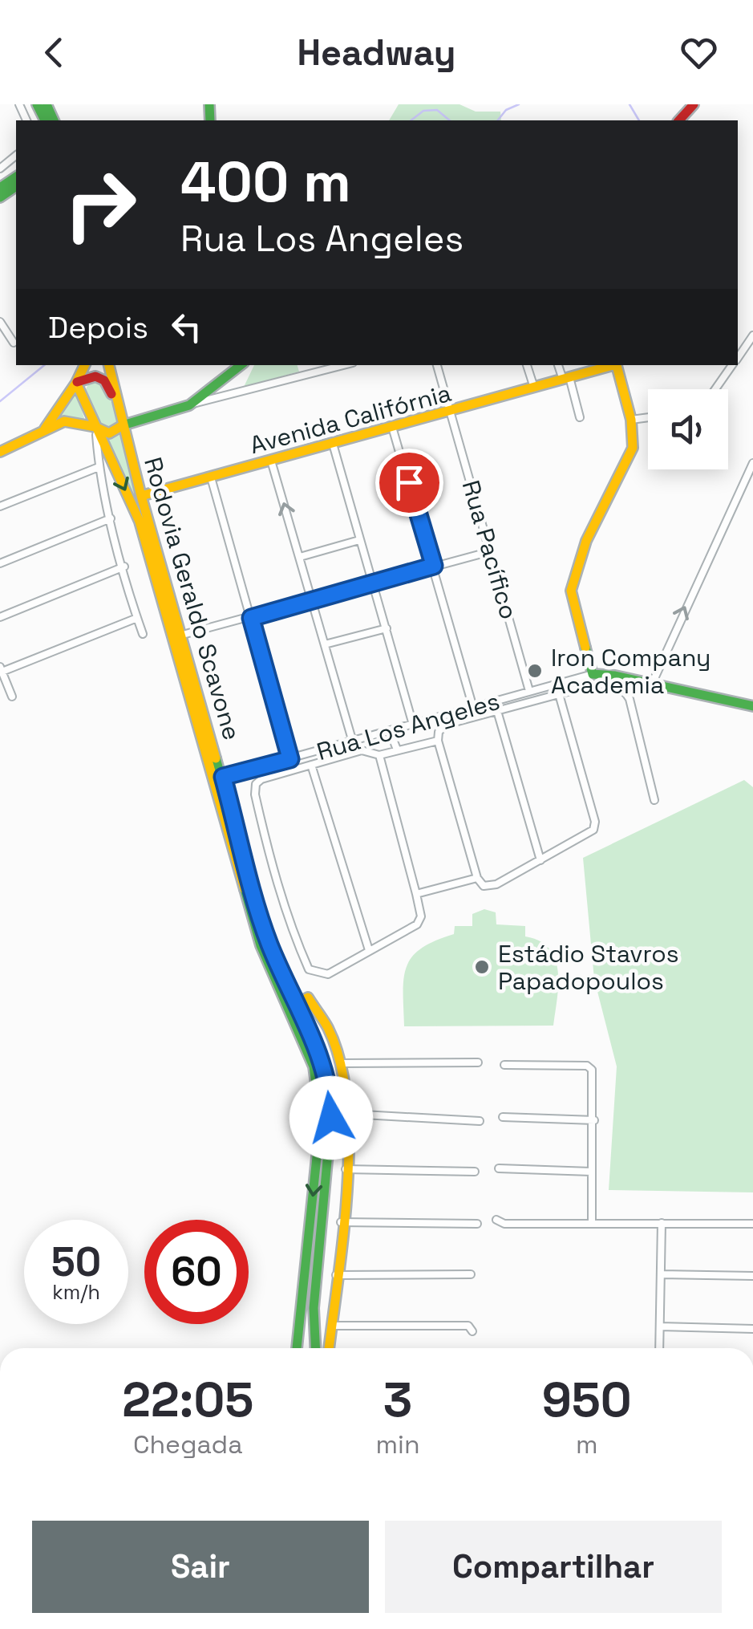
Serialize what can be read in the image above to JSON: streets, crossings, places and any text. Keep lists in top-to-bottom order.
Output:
{
  "streets": {
    "main road": ["Avenida Califórnia", "Rodovia Geraldo Scavone"],
    "street": ["Rua Pacífico", "Rua Los Angeles"]
  },
  "crossings": [
    ["Avenida Califórnia", "Rua Pacífico"],
    ["Avenida Califórnia", "Rodovia Geraldo Scavone"],
    ["Rua Pacífico", "Rua Los Angeles"],
    ["Rodovia Geraldo Scavone", "Rua Los Angeles"]
  ],
  "places": ["Iron Company Academia", "Estádio Stavros Papadopoulos"],
  "page": {
    "header": "Headway",
    "turn": ["400 m", "Rua Los Angeles"],
    "then": "Depois",
    "speed": "50 km/h",
    "limit": "60",
    "eta": [
      "22:05",
      "Chegada",
      "3",
      "min",
      "950",
      "m"
    ],
    "buttons": ["Sair", "Compartilhar"]
  }
}
